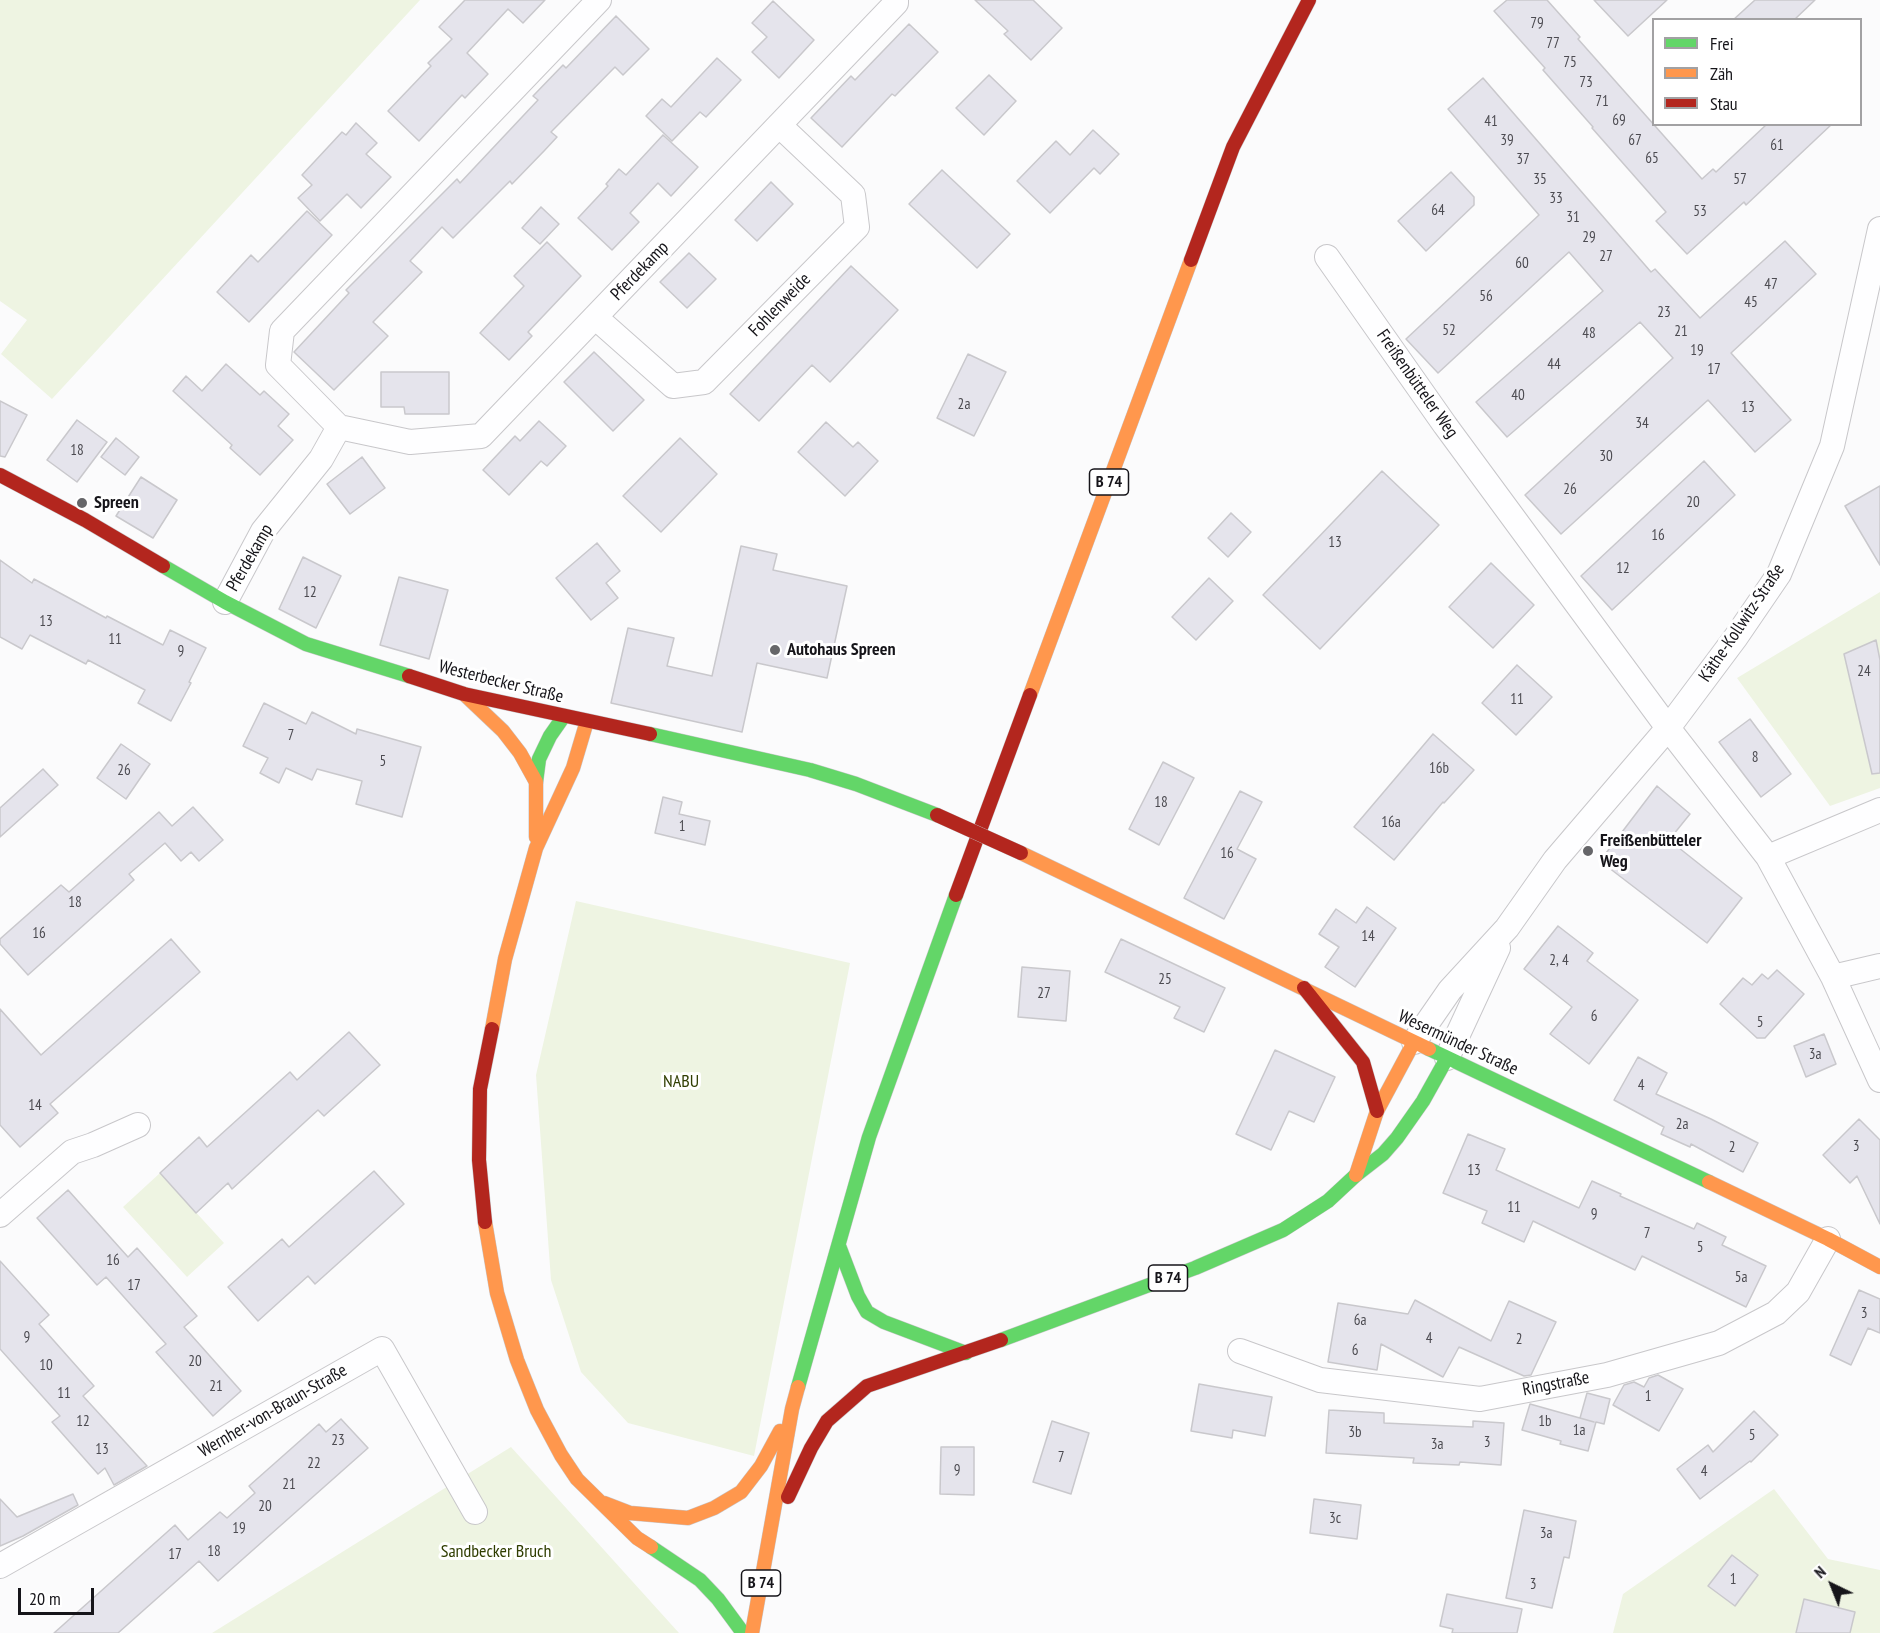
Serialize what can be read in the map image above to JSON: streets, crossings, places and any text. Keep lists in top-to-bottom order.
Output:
{
  "streets": {
    "main road": ["B 74", "Westerbecker Straße", "Wesermünder Straße"],
    "street": [
      "Pferdekamp",
      "Fohlenweide",
      "Freißenbütteler Weg",
      "Käthe-Kollwitz-Straße",
      "Ringstraße",
      "Wernher-von-Braun-Straße"
    ]
  },
  "crossings": [
    ["Pferdekamp", "Fohlenweide"],
    ["Pferdekamp", "Westerbecker Straße"],
    ["Freißenbütteler Weg", "Käthe-Kollwitz-Straße"],
    ["B 74", "Käthe-Kollwitz-Straße"],
    ["B 74", "Wesermünder Straße"],
    ["Käthe-Kollwitz-Straße", "Wesermünder Straße"],
    ["Westerbecker Straße", "Wesermünder Straße"],
    ["Wesermünder Straße", "Ringstraße"]
  ],
  "parks": ["NABU", "Sandbecker Bruch"],
  "places": ["Spreen", "Autohaus Spreen", "Freißenbütteler Weg"],
  "house_numbers": [
    "79",
    "77",
    "75",
    "73",
    "71",
    "69",
    "41",
    "39",
    "67",
    "61",
    "65",
    "37",
    "35",
    "57",
    "33",
    "64",
    "53",
    "31",
    "29",
    "27",
    "60",
    "47",
    "56",
    "45",
    "23",
    "52",
    "21",
    "48",
    "19",
    "44",
    "17",
    "40",
    "2a",
    "13",
    "34",
    "18",
    "30",
    "26",
    "20",
    "16",
    "13",
    "12",
    "12",
    "13",
    "11",
    "9",
    "24",
    "11",
    "7",
    "8",
    "5",
    "16b",
    "26",
    "18",
    "16a",
    "1",
    "16",
    "18",
    "16",
    "14",
    "2, 4",
    "25",
    "27",
    "6",
    "5",
    "3a",
    "4",
    "14",
    "2a",
    "3",
    "2",
    "13",
    "11",
    "9",
    "7",
    "5",
    "16",
    "5a",
    "17",
    "3",
    "6a",
    "9",
    "4",
    "2",
    "6",
    "20",
    "10",
    "21",
    "11",
    "1",
    "12",
    "1b",
    "1a",
    "3b",
    "5",
    "23",
    "3",
    "3a",
    "13",
    "7",
    "22",
    "9",
    "4",
    "21",
    "20",
    "3c",
    "19",
    "3a",
    "18",
    "17",
    "1",
    "3"
  ],
  "legend": ["Frei", "Zäh", "Stau"],
  "scale_bar": "20 m",
  "north": "top left"
}
